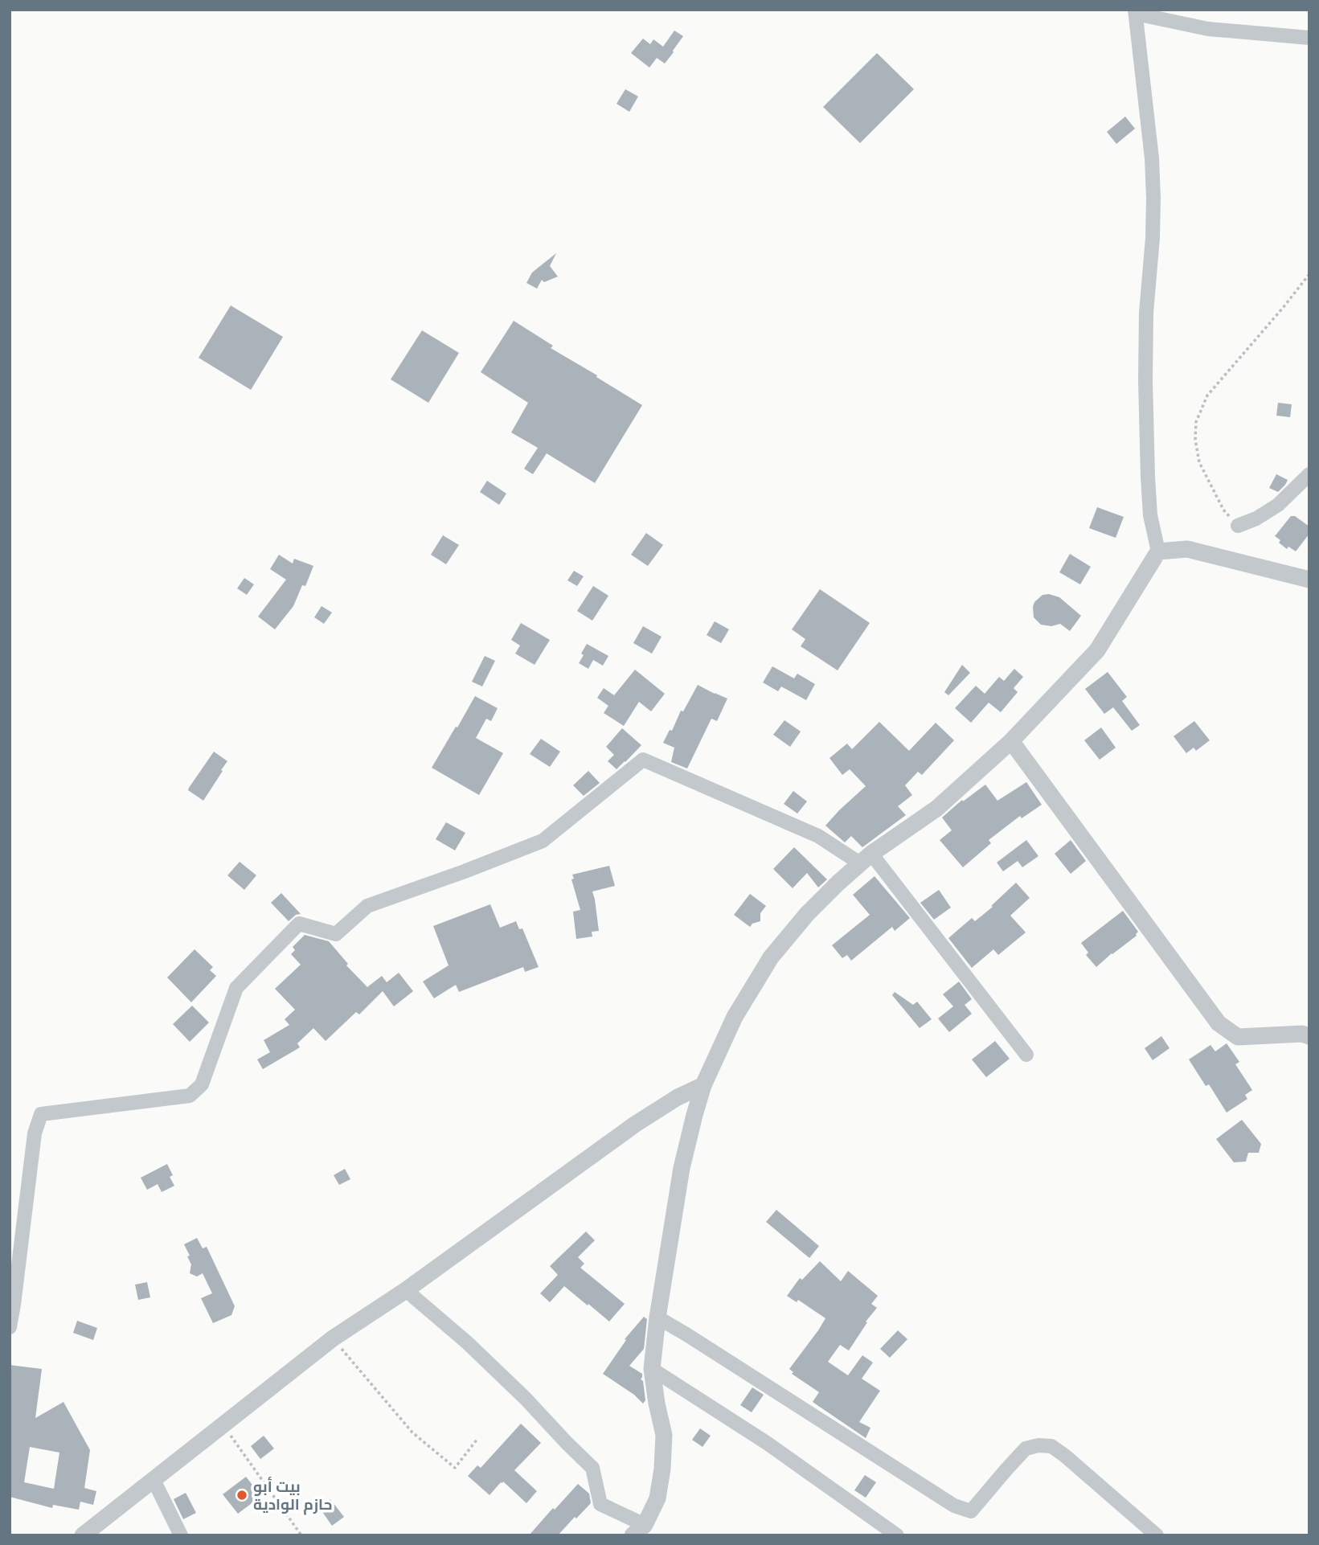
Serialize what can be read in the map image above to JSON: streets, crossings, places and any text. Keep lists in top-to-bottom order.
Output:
{
  "places": ["بيت أبو حازم الوادية"]
}
